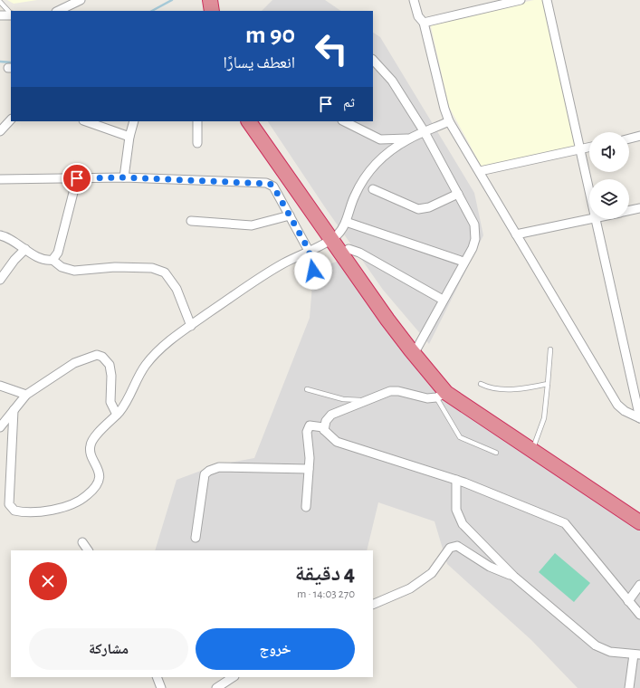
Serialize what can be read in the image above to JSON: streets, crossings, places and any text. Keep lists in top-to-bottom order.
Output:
{
  "page": {
    "turn": ["90 m", "انعطف يسارًا"],
    "then": "ثم",
    "heading": ["4 دقيقة", "270 m · 14:03"],
    "buttons": ["خروج", "مشاركة"]
  }
}
